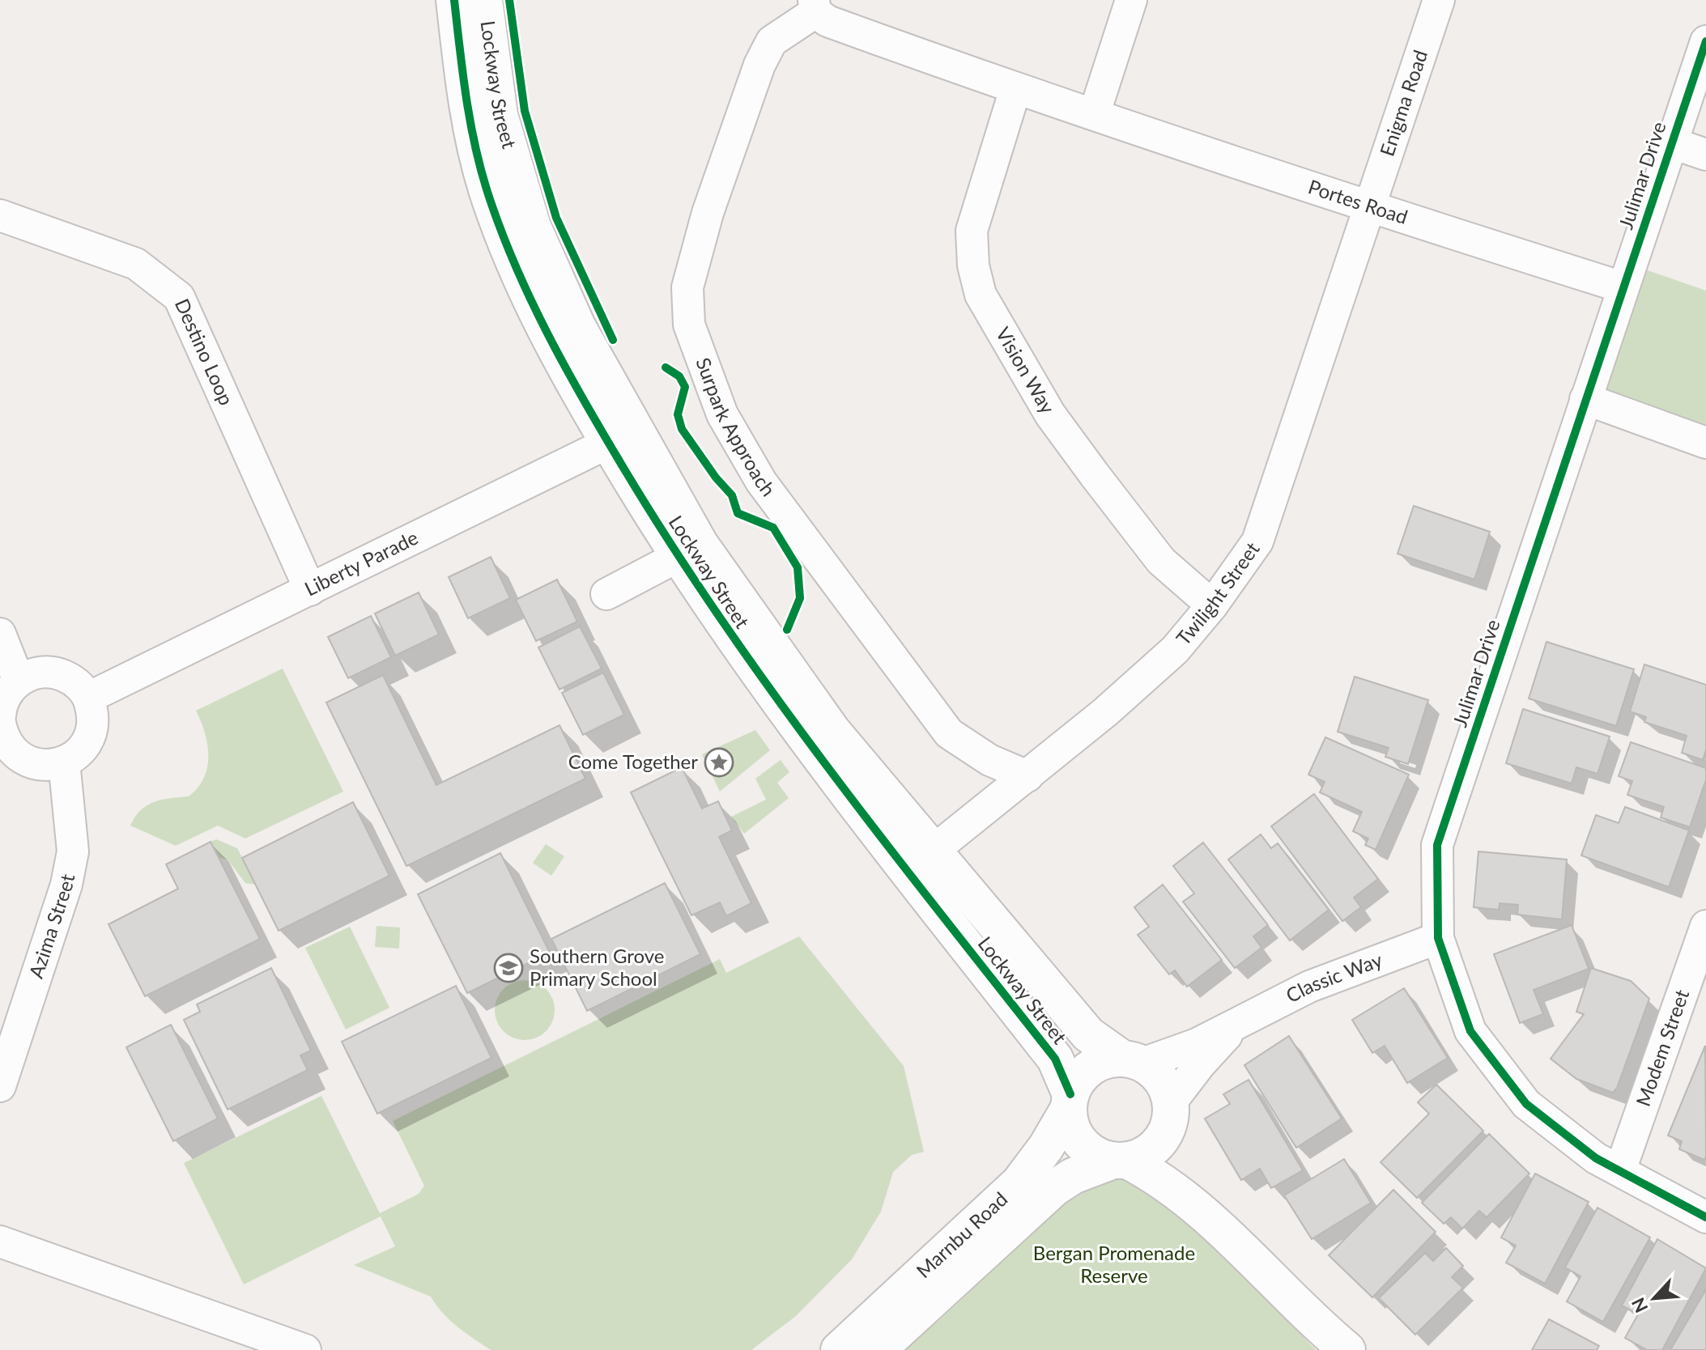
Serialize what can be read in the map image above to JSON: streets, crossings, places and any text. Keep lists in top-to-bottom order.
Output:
{
  "streets": {
    "street": [
      "Lockway Street",
      "Enigma Road",
      "Julimar Drive",
      "Portes Road",
      "Destino Loop",
      "Vision Way",
      "Surpark Approach",
      "Liberty Parade",
      "Twilight Street",
      "Azima Street",
      "Classic Way",
      "Modem Street",
      "Marnbu Road"
    ]
  },
  "crossings": [
    ["Lockway Street", "Liberty Parade"],
    ["Lockway Street", "Twilight Street"],
    ["Lockway Street", "Classic Way"],
    ["Lockway Street", "Marnbu Road"],
    ["Enigma Road", "Portes Road"],
    ["Enigma Road", "Twilight Street"],
    ["Julimar Drive", "Portes Road"],
    ["Julimar Drive", "Classic Way"],
    ["Julimar Drive", "Modem Street"],
    ["Portes Road", "Vision Way"],
    ["Portes Road", "Surpark Approach"],
    ["Portes Road", "Twilight Street"],
    ["Destino Loop", "Liberty Parade"],
    ["Vision Way", "Twilight Street"],
    ["Surpark Approach", "Twilight Street"],
    ["Classic Way", "Marnbu Road"]
  ],
  "parks": ["Bergan Promenade Reserve"],
  "places": {
    "place": ["Come Together"],
    "school or university": ["Southern Grove Primary School"]
  },
  "north": "bottom left"
}
